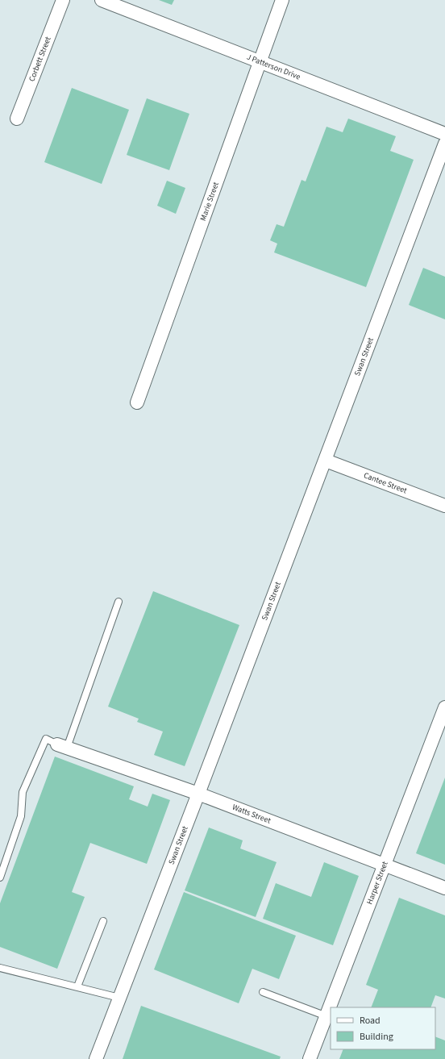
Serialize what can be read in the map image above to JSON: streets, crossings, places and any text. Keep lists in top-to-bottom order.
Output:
{
  "streets": {
    "street": [
      "Corbett Street",
      "J Patterson Drive",
      "Marie Street",
      "Swan Street",
      "Cantee Street",
      "Watts Street",
      "Harper Street"
    ]
  },
  "crossings": [
    ["J Patterson Drive", "Marie Street"],
    ["Swan Street", "Cantee Street"],
    ["Swan Street", "Watts Street"],
    ["Watts Street", "Harper Street"]
  ],
  "legend": ["Road", "Building"]
}
